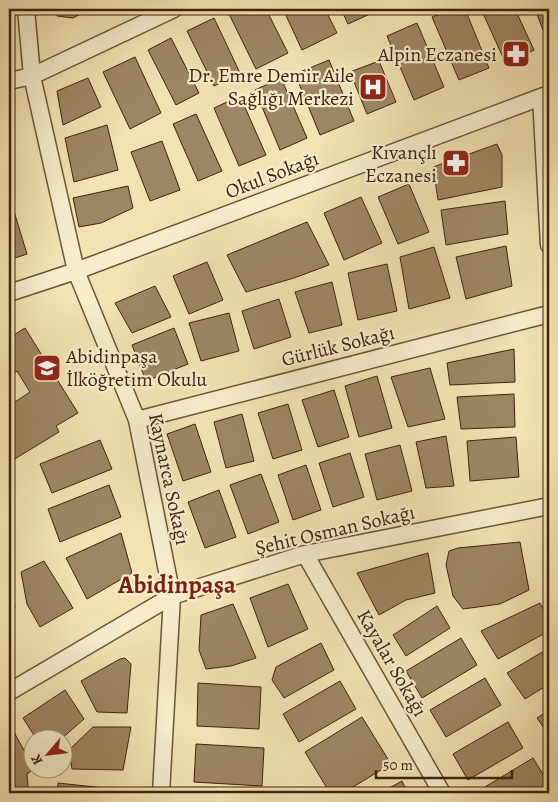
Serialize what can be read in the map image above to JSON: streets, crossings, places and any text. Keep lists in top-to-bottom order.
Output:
{
  "streets": {
    "street": [
      "Okul Sokağı",
      "Gürlük Sokağı",
      "Kaynarca Sokağı",
      "Şehit Osman Sokağı",
      "Kayalar Sokağı"
    ]
  },
  "crossings": [
    ["Okul Sokağı", "Kaynarca Sokağı"],
    ["Gürlük Sokağı", "Kaynarca Sokağı"],
    ["Kaynarca Sokağı", "Şehit Osman Sokağı"],
    ["Şehit Osman Sokağı", "Kayalar Sokağı"]
  ],
  "districts": ["Abidinpaşa"],
  "places": {
    "pharmacy": ["Alpin Eczanesi", "Kıvançlı Eczanesi"],
    "hospital": ["Dr. Emre Demir Aile Sağlığı Merkezi"],
    "school or university": ["Abidinpaşa İlköğretim Okulu"]
  },
  "scale_bar": "50 m",
  "north": "bottom left"
}
